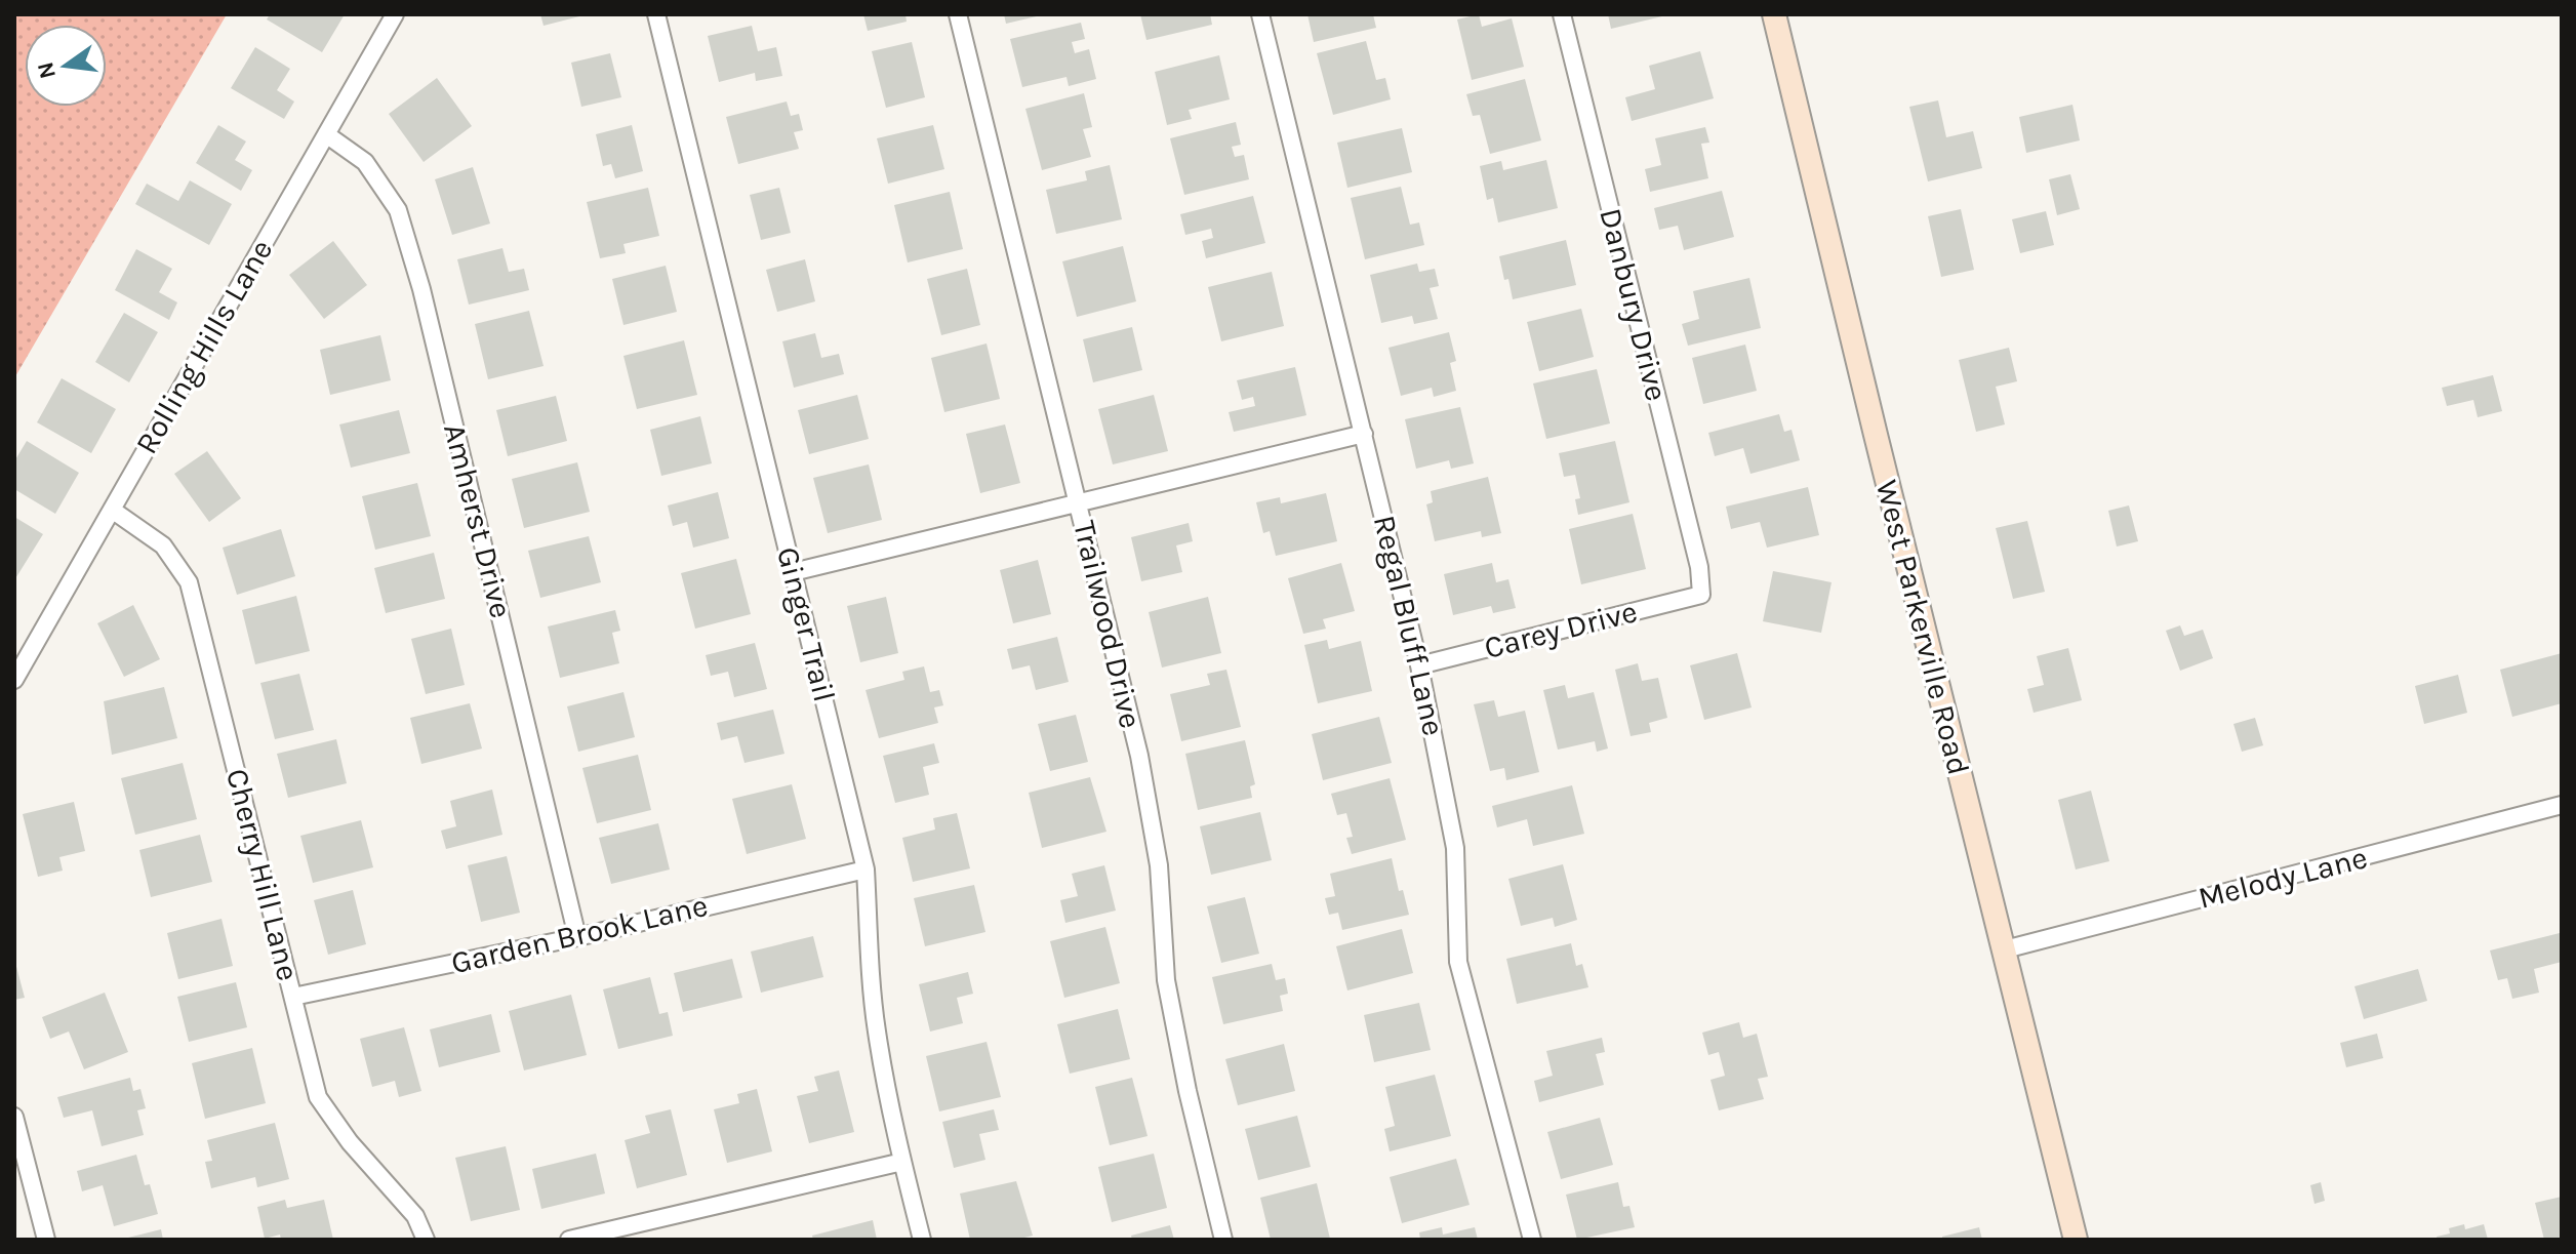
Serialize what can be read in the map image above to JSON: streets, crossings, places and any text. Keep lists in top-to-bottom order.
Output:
{
  "streets": {
    "main road": ["West Parkerville Road"],
    "street": [
      "Danbury Drive",
      "Rolling Hills Lane",
      "Amherst Drive",
      "Ginger Trail",
      "Trailwood Drive",
      "Regal Bluff Lane",
      "Carey Drive",
      "Cherry Hill Lane",
      "Melody Lane",
      "Garden Brook Lane"
    ]
  },
  "crossings": [
    ["Danbury Drive", "Carey Drive"],
    ["Rolling Hills Lane", "Amherst Drive"],
    ["Rolling Hills Lane", "Cherry Hill Lane"],
    ["Amherst Drive", "Garden Brook Lane"],
    ["Ginger Trail", "Garden Brook Lane"],
    ["Regal Bluff Lane", "Carey Drive"],
    ["West Parkerville Road", "Melody Lane"],
    ["Cherry Hill Lane", "Garden Brook Lane"]
  ],
  "north": "left"
}
